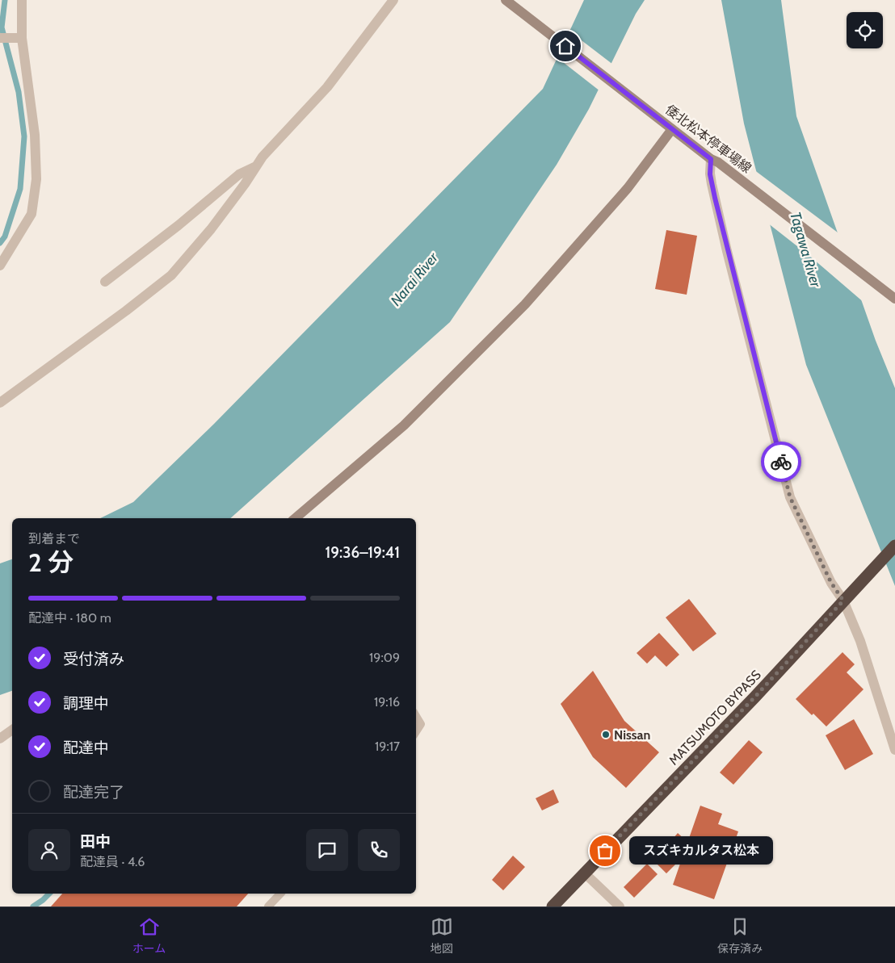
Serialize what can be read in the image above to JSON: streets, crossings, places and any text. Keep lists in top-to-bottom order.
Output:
{
  "streets": {
    "highway": ["MATSUMOTO BYPASS"],
    "street": ["倭北松本停車場線"]
  },
  "water": ["Tagawa River", "Narai River"],
  "places": ["Nissan", "スズキカルタス松本"],
  "page": {
    "heading": ["2 分", "到着まで", "19:36–19:41"],
    "panel": ["田中", "配達員 · 4.6"],
    "bar": "配達中 · 180 m",
    "list": [
      ["受付済み", "19:09"],
      ["調理中", "19:16"],
      ["配達中", "19:17"],
      "配達完了"
    ],
    "bubble": "スズキカルタス松本",
    "tabs": ["ホーム", "地図", "保存済み"]
  }
}
